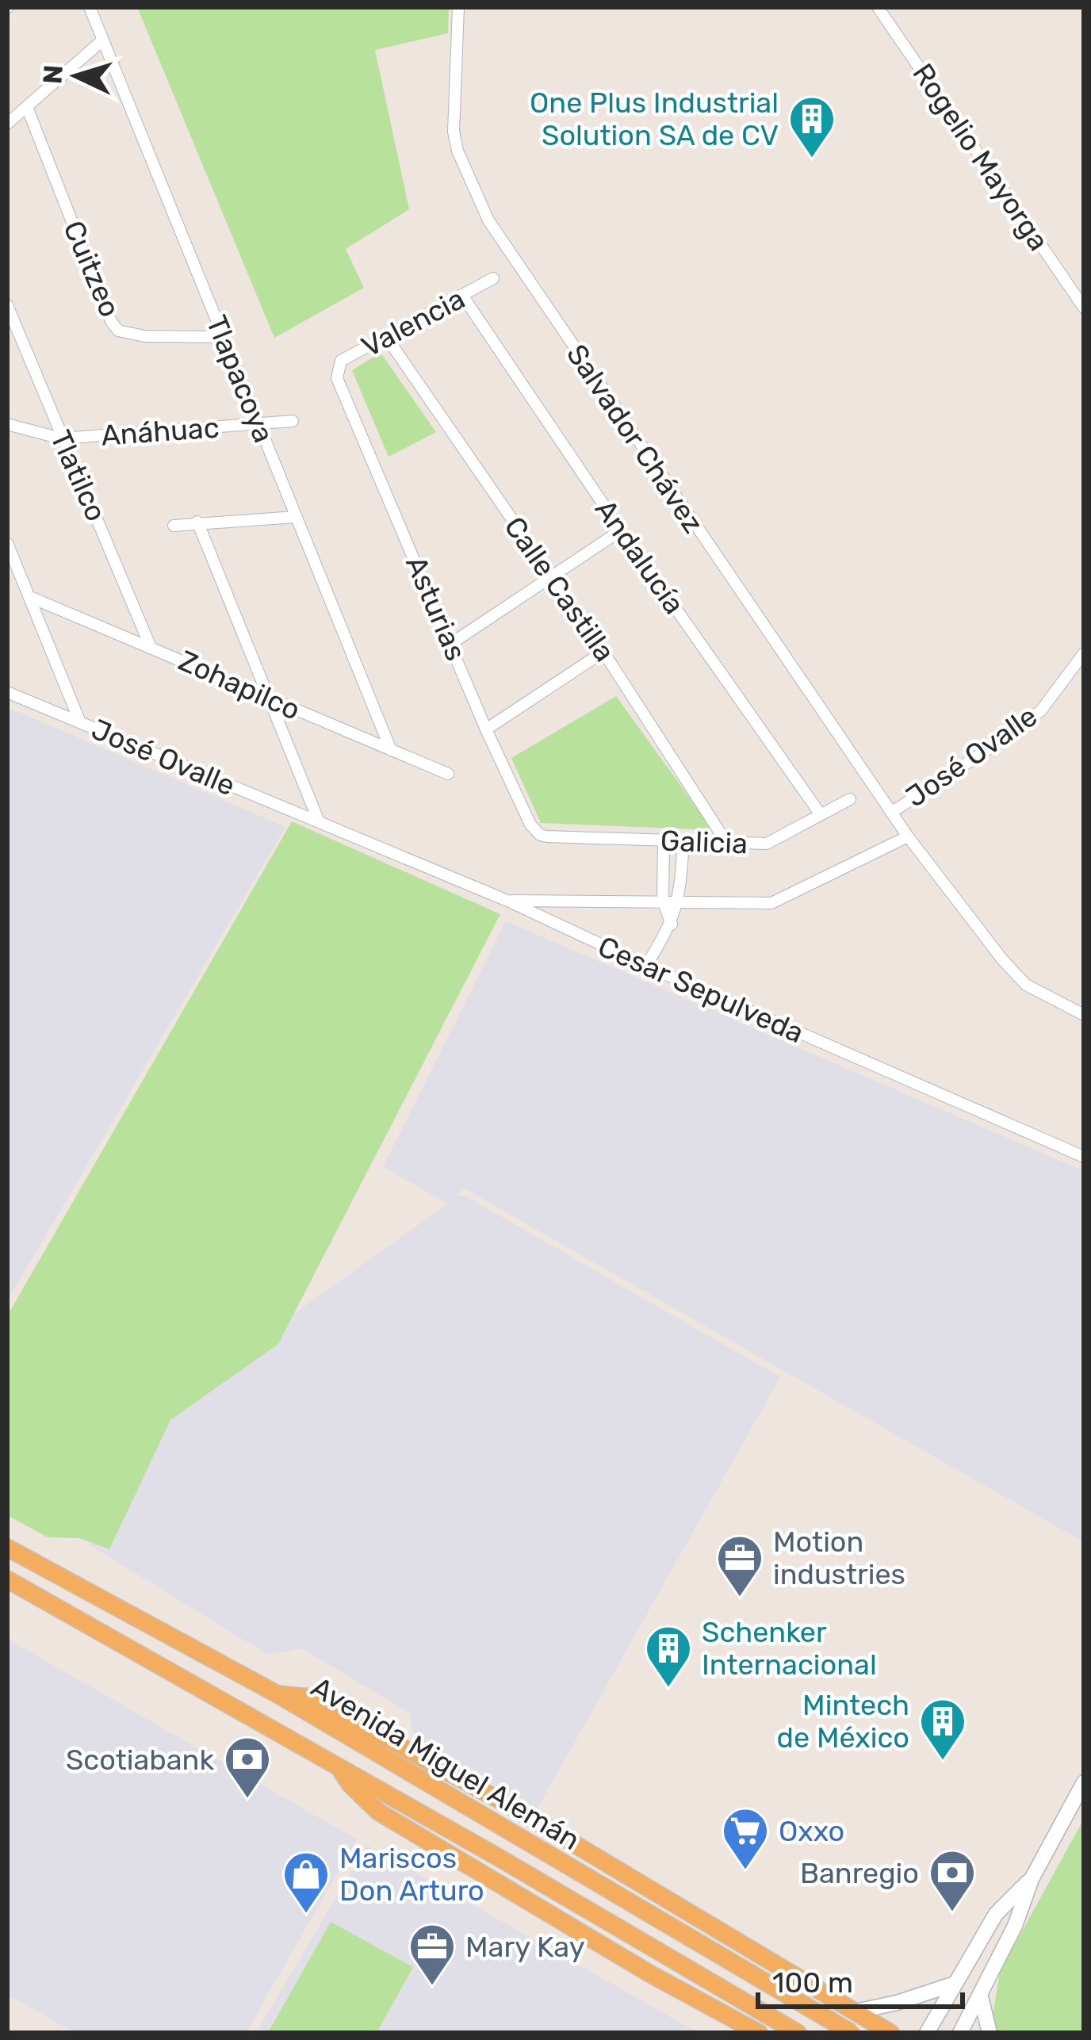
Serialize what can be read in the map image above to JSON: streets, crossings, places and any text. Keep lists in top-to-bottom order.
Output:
{
  "streets": {
    "highway": ["Avenida Miguel Alemán"],
    "street": [
      "Rogelio Mayorga",
      "Cuitzeo",
      "Valencia",
      "Tlapacoya",
      "Anáhuac",
      "Salvador Chávez",
      "Tlatilco",
      "Andalucía",
      "Calle Castilla",
      "Asturias",
      "Zohapilco",
      "José Ovalle",
      "Galicia",
      "Cesar Sepulveda"
    ]
  },
  "crossings": [
    ["Cuitzeo", "Tlapacoya"],
    ["Valencia", "Andalucía"],
    ["Valencia", "Calle Castilla"],
    ["Valencia", "Asturias"],
    ["Tlapacoya", "Anáhuac"],
    ["Tlapacoya", "Zohapilco"],
    ["Anáhuac", "Tlatilco"],
    ["Salvador Chávez", "José Ovalle"],
    ["Tlatilco", "Zohapilco"],
    ["Andalucía", "Galicia"],
    ["Calle Castilla", "Galicia"],
    ["Asturias", "Galicia"],
    ["José Ovalle", "Cesar Sepulveda"]
  ],
  "places": {
    "building": ["One Plus Industrial Solution SA de CV", "Schenker Internacional", "Mintech de México"],
    "office": ["Motion industries", "Mary Kay"],
    "bank": ["Scotiabank", "Banregio"],
    "supermarket": ["Oxxo"],
    "shop": ["Mariscos Don Arturo"]
  },
  "scale_bar": "100 m",
  "north": "left"
}
